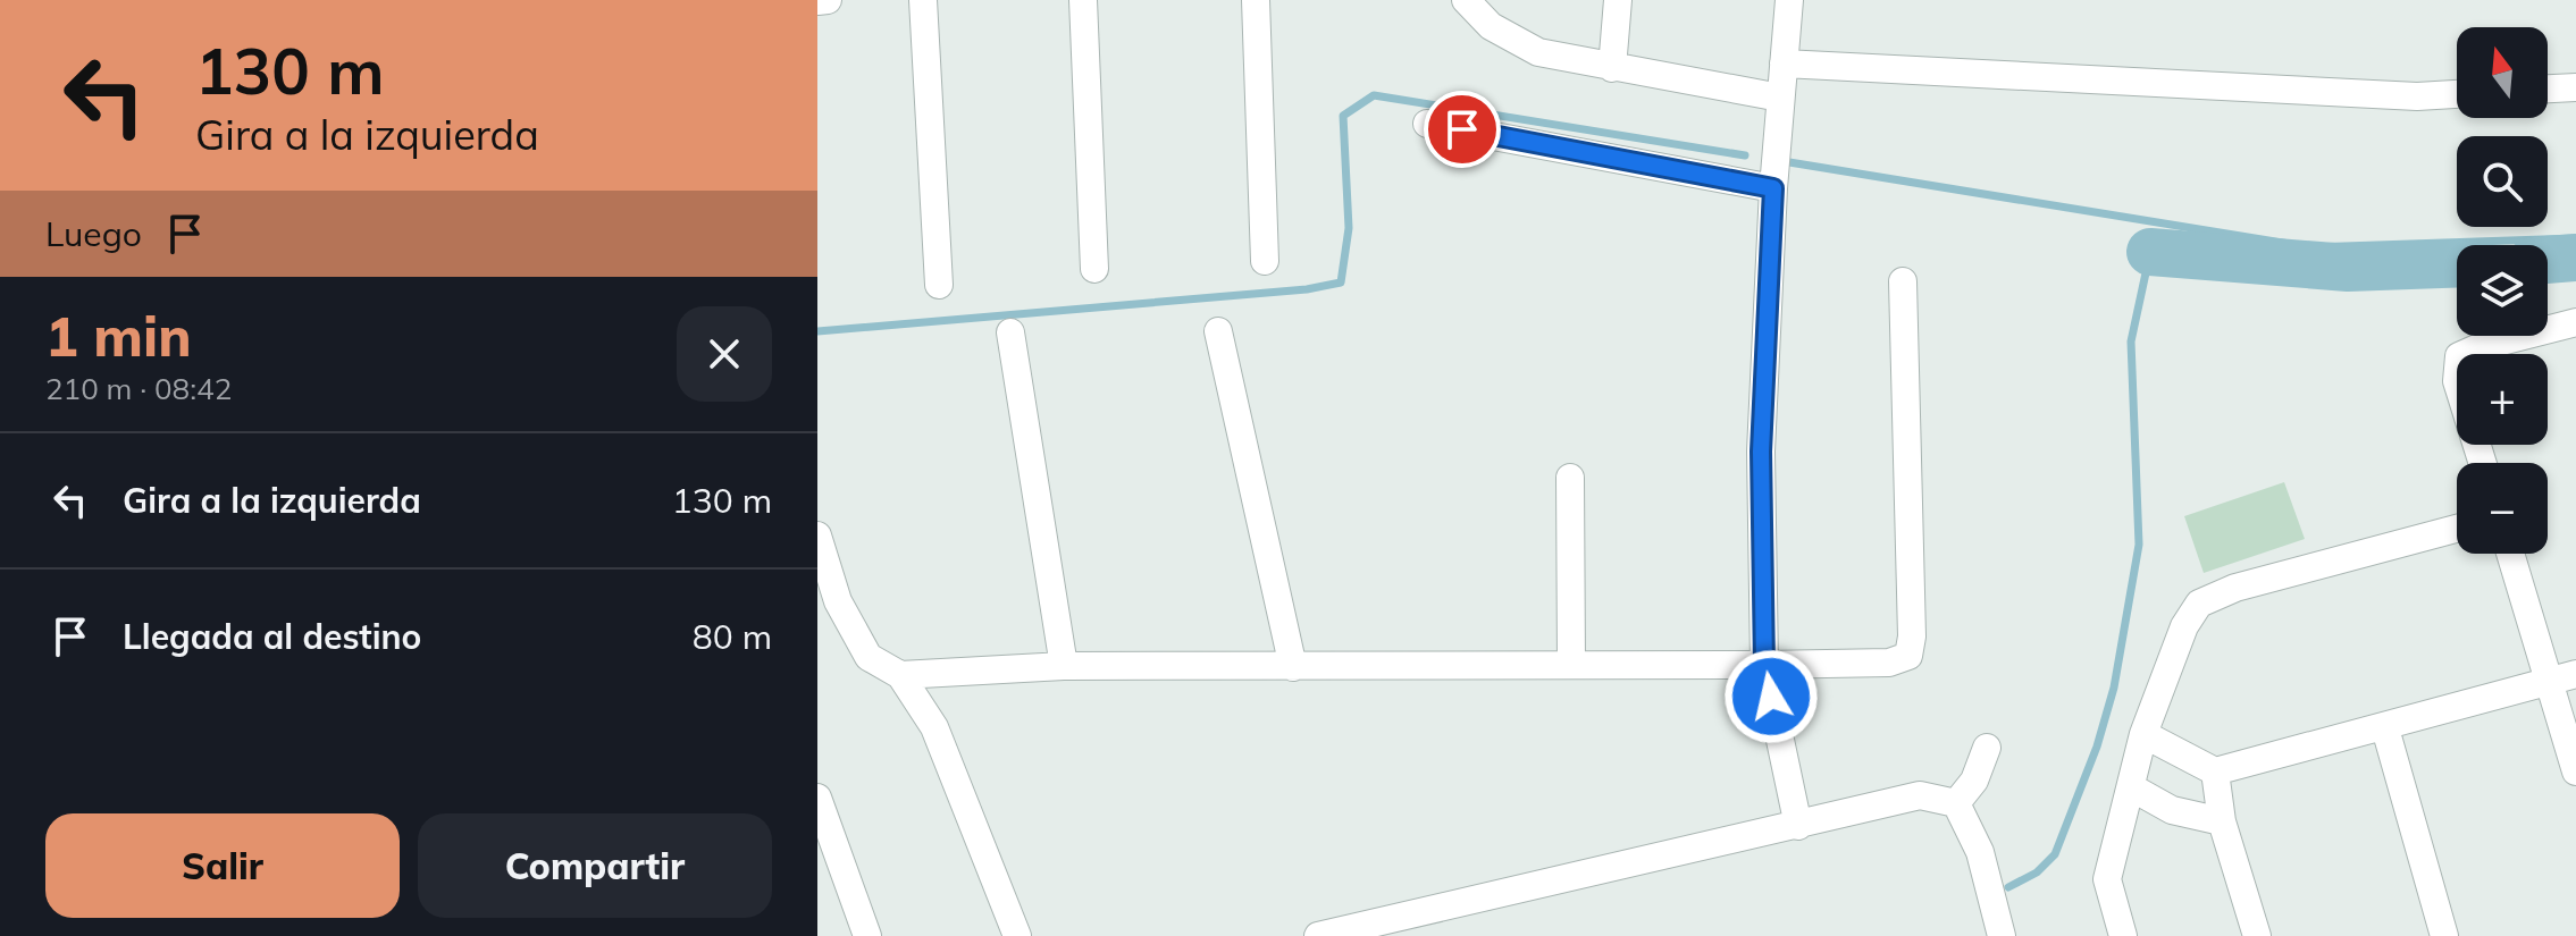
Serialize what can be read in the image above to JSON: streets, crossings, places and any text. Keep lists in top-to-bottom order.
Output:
{
  "north": "top",
  "page": {
    "turn": ["130 m", "Gira a la izquierda"],
    "map_buttons": ["+", "−"],
    "then": "Luego",
    "heading": ["1 min", "210 m · 08:42"],
    "list": [
      {
        "name": "Gira a la izquierda",
        "value": "130 m"
      },
      {
        "name": "Llegada al destino",
        "value": "80 m"
      }
    ],
    "buttons": ["Salir", "Compartir"]
  }
}
